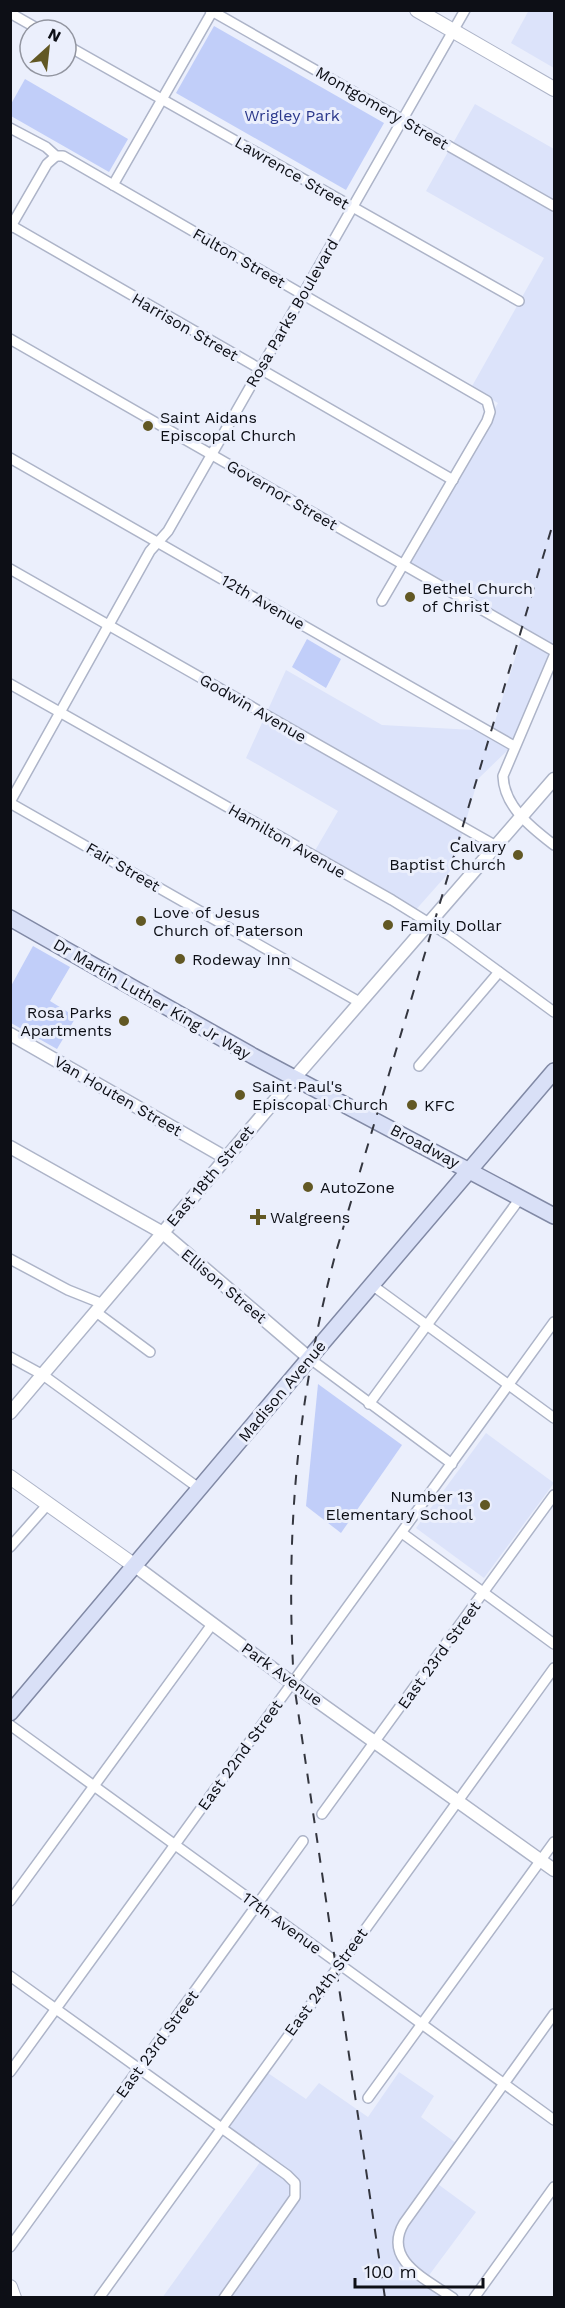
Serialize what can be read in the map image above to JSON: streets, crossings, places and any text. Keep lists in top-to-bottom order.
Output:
{
  "streets": {
    "main road": [
      "Dr Martin Luther King Jr Way",
      "Broadway",
      "Madison Avenue",
      "Park Avenue"
    ],
    "street": [
      "Montgomery Street",
      "Lawrence Street",
      "Fulton Street",
      "Rosa Parks Boulevard",
      "Harrison Street",
      "Governor Street",
      "12th Avenue",
      "Godwin Avenue",
      "Hamilton Avenue",
      "Fair Street",
      "Van Houten Street",
      "East 18th Street",
      "Ellison Street",
      "East 23rd Street",
      "East 22nd Street",
      "17th Avenue",
      "East 24th Street"
    ]
  },
  "crossings": [
    ["Montgomery Street", "Rosa Parks Boulevard"],
    ["Lawrence Street", "Rosa Parks Boulevard"],
    ["Fulton Street", "Rosa Parks Boulevard"],
    ["Fulton Street", "Harrison Street"],
    ["Fulton Street", "Governor Street"],
    ["Rosa Parks Boulevard", "Harrison Street"],
    ["Rosa Parks Boulevard", "Governor Street"],
    ["Rosa Parks Boulevard", "12th Avenue"],
    ["Rosa Parks Boulevard", "Godwin Avenue"],
    ["Rosa Parks Boulevard", "Hamilton Avenue"],
    ["Rosa Parks Boulevard", "Fair Street"],
    ["Godwin Avenue", "East 18th Street"],
    ["Hamilton Avenue", "East 18th Street"],
    ["Fair Street", "East 18th Street"],
    ["Dr Martin Luther King Jr Way", "Broadway"],
    ["Dr Martin Luther King Jr Way", "East 18th Street"],
    ["Van Houten Street", "East 18th Street"],
    ["Broadway", "East 18th Street"],
    ["Broadway", "Madison Avenue"],
    ["East 18th Street", "Ellison Street"],
    ["Ellison Street", "Madison Avenue"],
    ["Madison Avenue", "Park Avenue"],
    ["East 23rd Street", "Park Avenue"],
    ["East 23rd Street", "17th Avenue"],
    ["Park Avenue", "East 22nd Street"],
    ["Park Avenue", "East 24th Street"],
    ["East 22nd Street", "17th Avenue"],
    ["17th Avenue", "East 24th Street"]
  ],
  "parks": ["Wrigley Park"],
  "places": {
    "other": [
      "Saint Aidans Episcopal Church",
      "Bethel Church of Christ",
      "Calvary Baptist Church",
      "Love of Jesus Church of Paterson",
      "Family Dollar",
      "Rodeway Inn",
      "Rosa Parks Apartments",
      "Saint Paul's Episcopal Church",
      "KFC",
      "AutoZone",
      "Number 13 Elementary School"
    ],
    "health": ["Walgreens"]
  },
  "scale_bar": "100 m",
  "north": "top right"
}
